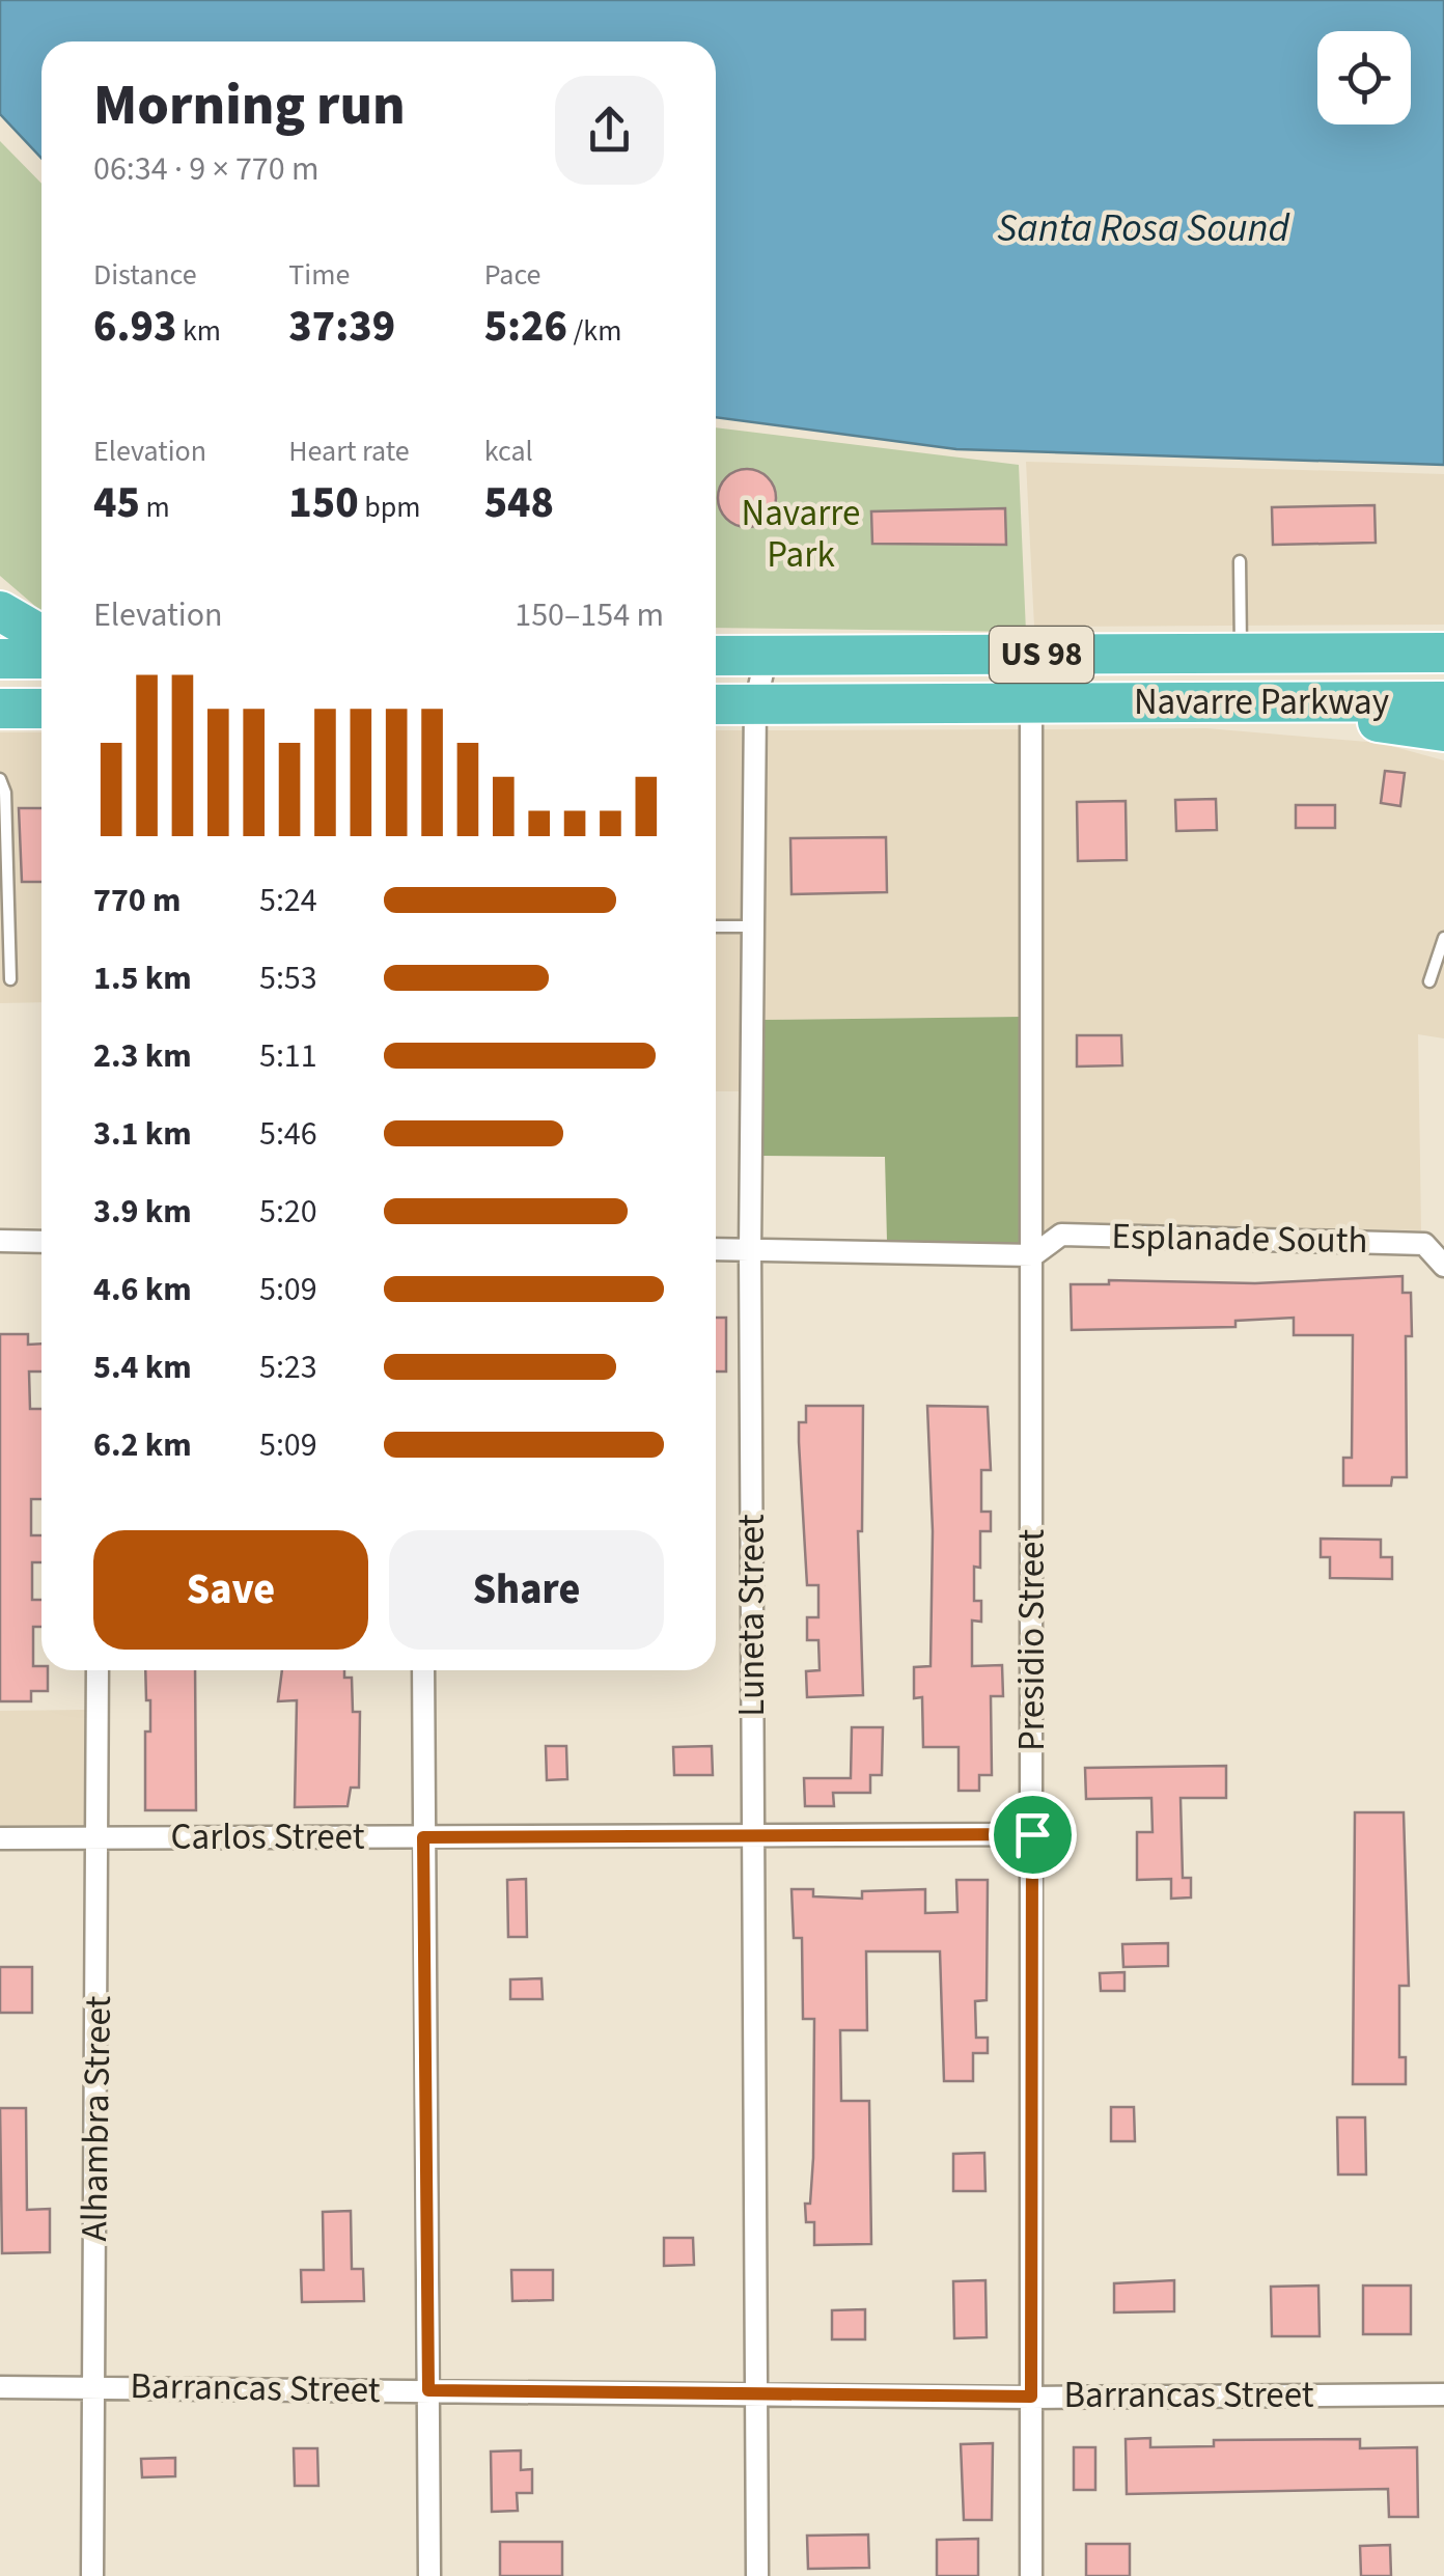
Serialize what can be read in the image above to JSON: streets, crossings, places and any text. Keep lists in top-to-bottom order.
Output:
{
  "streets": {
    "highway": ["US 98", "Navarre Parkway"],
    "street": [
      "Esplanade South",
      "Luneta Street",
      "Presidio Street",
      "Carlos Street",
      "Alhambra Street",
      "Barrancas Street"
    ]
  },
  "crossings": [
    ["Navarre Parkway", "Luneta Street"],
    ["Navarre Parkway", "Presidio Street"],
    ["Esplanade South", "Presidio Street"],
    ["Luneta Street", "Carlos Street"],
    ["Luneta Street", "Barrancas Street"],
    ["Presidio Street", "Carlos Street"],
    ["Presidio Street", "Barrancas Street"],
    ["Carlos Street", "Alhambra Street"],
    ["Alhambra Street", "Barrancas Street"]
  ],
  "water": ["Santa Rosa Sound"],
  "parks": ["Navarre Park"],
  "page": {
    "heading": ["Morning run", "06:34 · 9 × 770 m"],
    "stats": [
      ["Distance", "6.93 km"],
      ["Time", "37:39"],
      ["Pace", "5:26 /km"],
      ["Elevation", "45 m"],
      ["Heart rate", "150 bpm"],
      ["kcal", "548"]
    ],
    "chart": ["Elevation", "150–154 m"],
    "list": [
      {
        "name": "770 m",
        "note": "5:24"
      },
      {
        "name": "1.5 km",
        "note": "5:53"
      },
      {
        "name": "2.3 km",
        "note": "5:11"
      },
      {
        "name": "3.1 km",
        "note": "5:46"
      },
      {
        "name": "3.9 km",
        "note": "5:20"
      },
      {
        "name": "4.6 km",
        "note": "5:09"
      },
      {
        "name": "5.4 km",
        "note": "5:23"
      },
      {
        "name": "6.2 km",
        "note": "5:09"
      }
    ],
    "buttons": ["Save", "Share"]
  }
}
